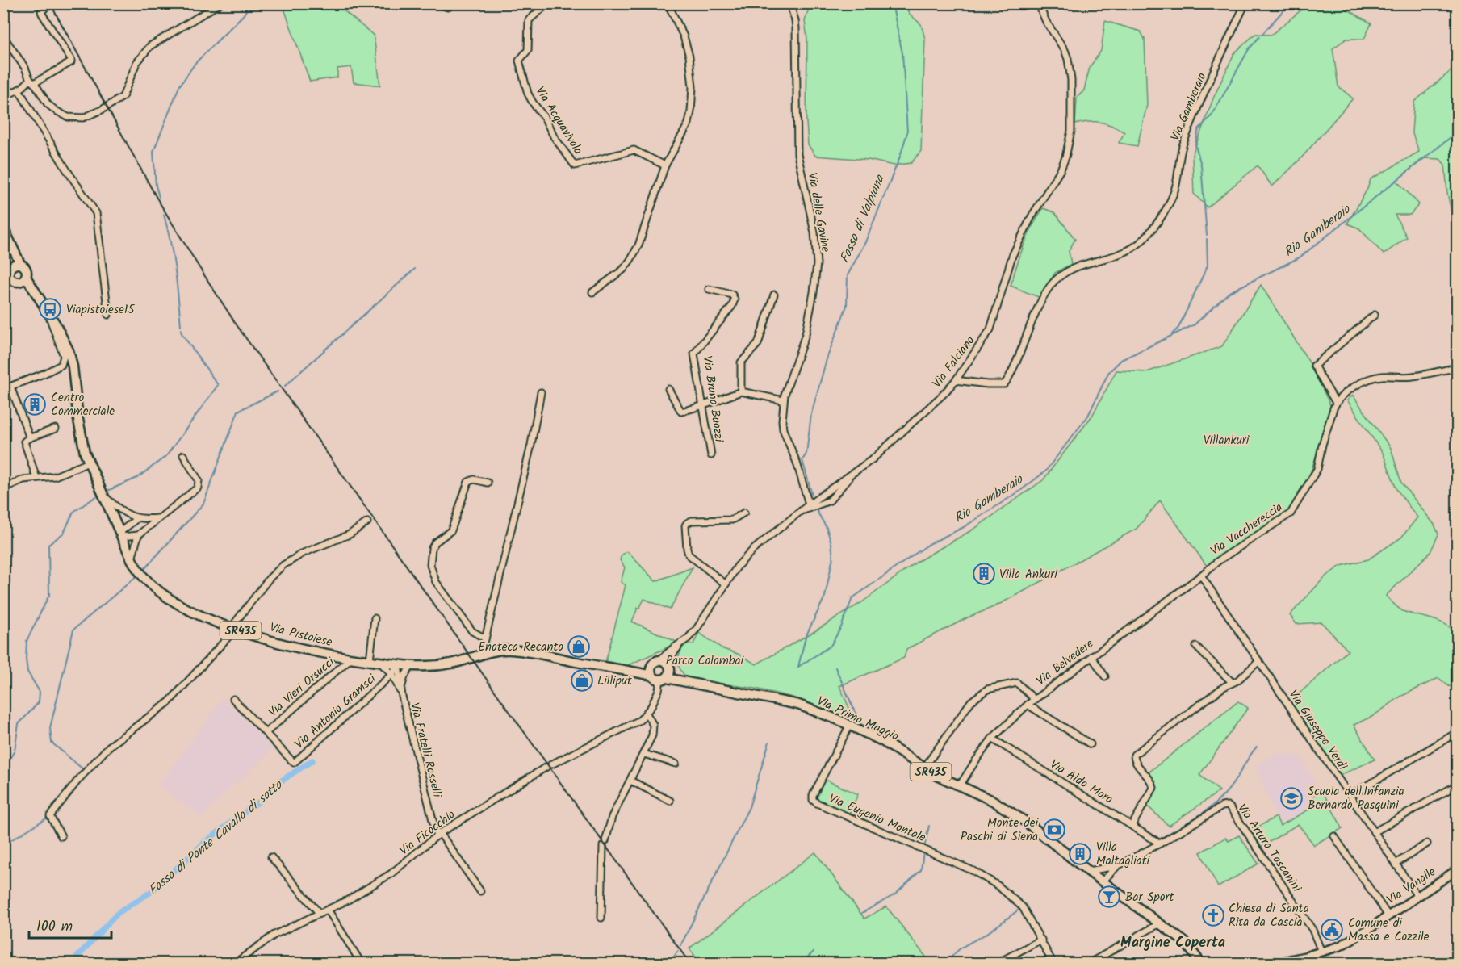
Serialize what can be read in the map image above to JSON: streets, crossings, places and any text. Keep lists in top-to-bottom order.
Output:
{
  "streets": {
    "main road": ["SR435", "Via Pistoiese", "Via Primo Maggio"],
    "street": [
      "Via Gamberaio",
      "Via Acquavivola",
      "Via delle Gavine",
      "Via Falciano",
      "Via Bruno Buozzi",
      "Via Vacchereccia",
      "Via Belvedere",
      "Via Vieri Orsucci",
      "Via Antonio Gramsci",
      "Via Giuseppe Verdi",
      "Via Fratelli Rosselli",
      "Via Aldo Moro",
      "Via Eugenio Montale",
      "Via Ficocchio",
      "Via Arturo Toscanini",
      "Via Vangile"
    ]
  },
  "crossings": [
    ["Via Gamberaio", "Via Falciano"],
    ["Via delle Gavine", "Via Falciano"],
    ["Via Falciano", "Via Pistoiese"],
    ["Via Vacchereccia", "Via Belvedere"],
    ["Via Vacchereccia", "Via Giuseppe Verdi"],
    ["SR435", "Via Primo Maggio"],
    ["Via Pistoiese", "Via Vieri Orsucci"],
    ["Via Pistoiese", "Via Primo Maggio"],
    ["Via Pistoiese", "Via Fratelli Rosselli"],
    ["Via Belvedere", "Via Primo Maggio"],
    ["Via Belvedere", "Via Giuseppe Verdi"],
    ["Via Belvedere", "Via Aldo Moro"],
    ["Via Vieri Orsucci", "Via Antonio Gramsci"],
    ["Via Antonio Gramsci", "Via Fratelli Rosselli"],
    ["Via Primo Maggio", "Via Eugenio Montale"],
    ["Via Giuseppe Verdi", "Via Vangile"],
    ["Via Fratelli Rosselli", "Via Ficocchio"],
    ["Via Aldo Moro", "Via Arturo Toscanini"],
    ["Via Arturo Toscanini", "Via Vangile"]
  ],
  "districts": ["Margine Coperta"],
  "water": ["Fosso di Valpiana", "Rio Gamberaio", "Fosso di Ponte Cavallo di sotto"],
  "parks": ["Villankuri", "Parco Colombai"],
  "places": {
    "bus stop": ["Viapistoiese15"],
    "building": ["Centro Commerciale", "Villa Ankuri", "Villa Maltagliati"],
    "shop": ["Enoteca Recanto", "Lilliput"],
    "school or university": ["Scuola dell'Infanzia Bernardo Pasquini"],
    "bank": ["Monte dei Paschi di Siena"],
    "bar": ["Bar Sport"],
    "church": ["Chiesa di Santa Rita da Cascia"],
    "public building": ["Comune di Massa e Cozzile"]
  },
  "scale_bar": "100 m"
}
